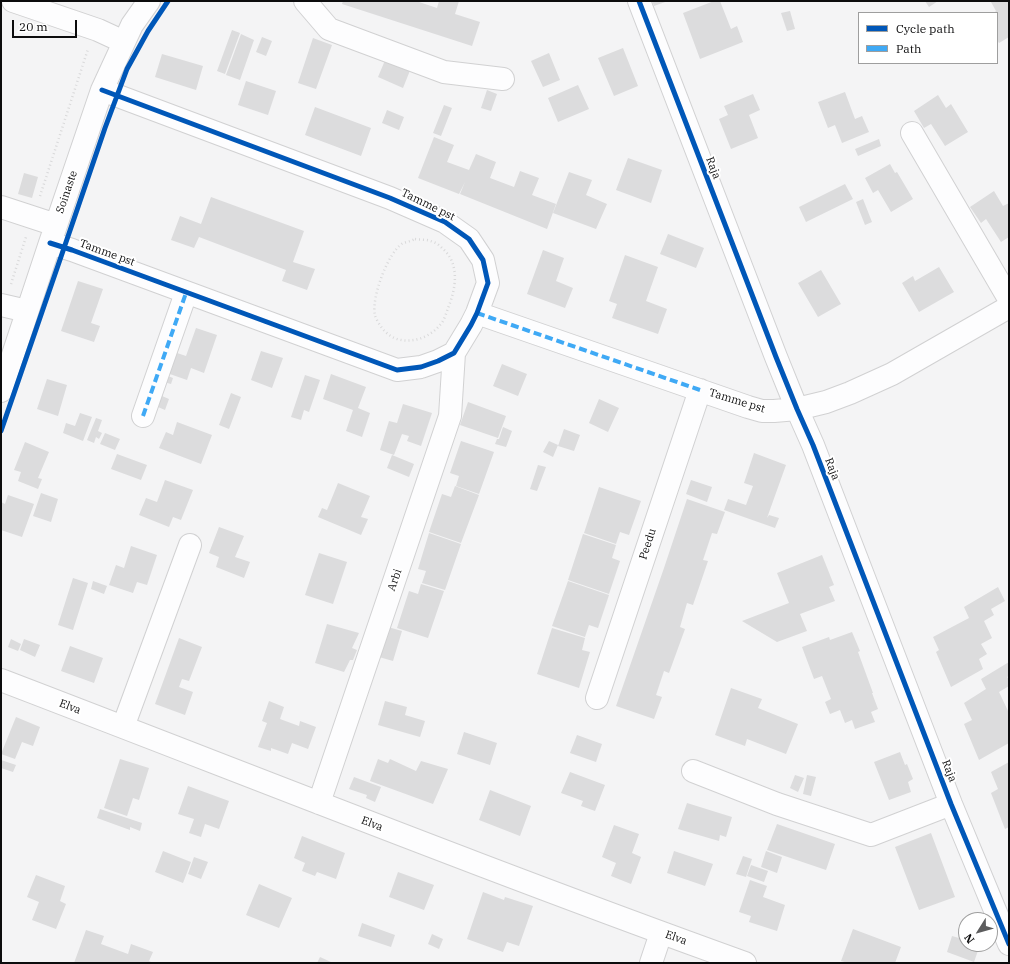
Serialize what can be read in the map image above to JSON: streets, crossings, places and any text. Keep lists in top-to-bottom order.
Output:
{
  "streets": {
    "street": [
      "Raja",
      "Soinaste",
      "Tamme pst",
      "Peedu",
      "Arbi",
      "Elva"
    ]
  },
  "crossings": [
    ["Raja", "Tamme pst"],
    ["Soinaste", "Tamme pst"],
    ["Tamme pst", "Peedu"],
    ["Tamme pst", "Arbi"],
    ["Arbi", "Elva"]
  ],
  "legend": ["Cycle path", "Path"],
  "scale_bar": "20 m",
  "north": "bottom left"
}
